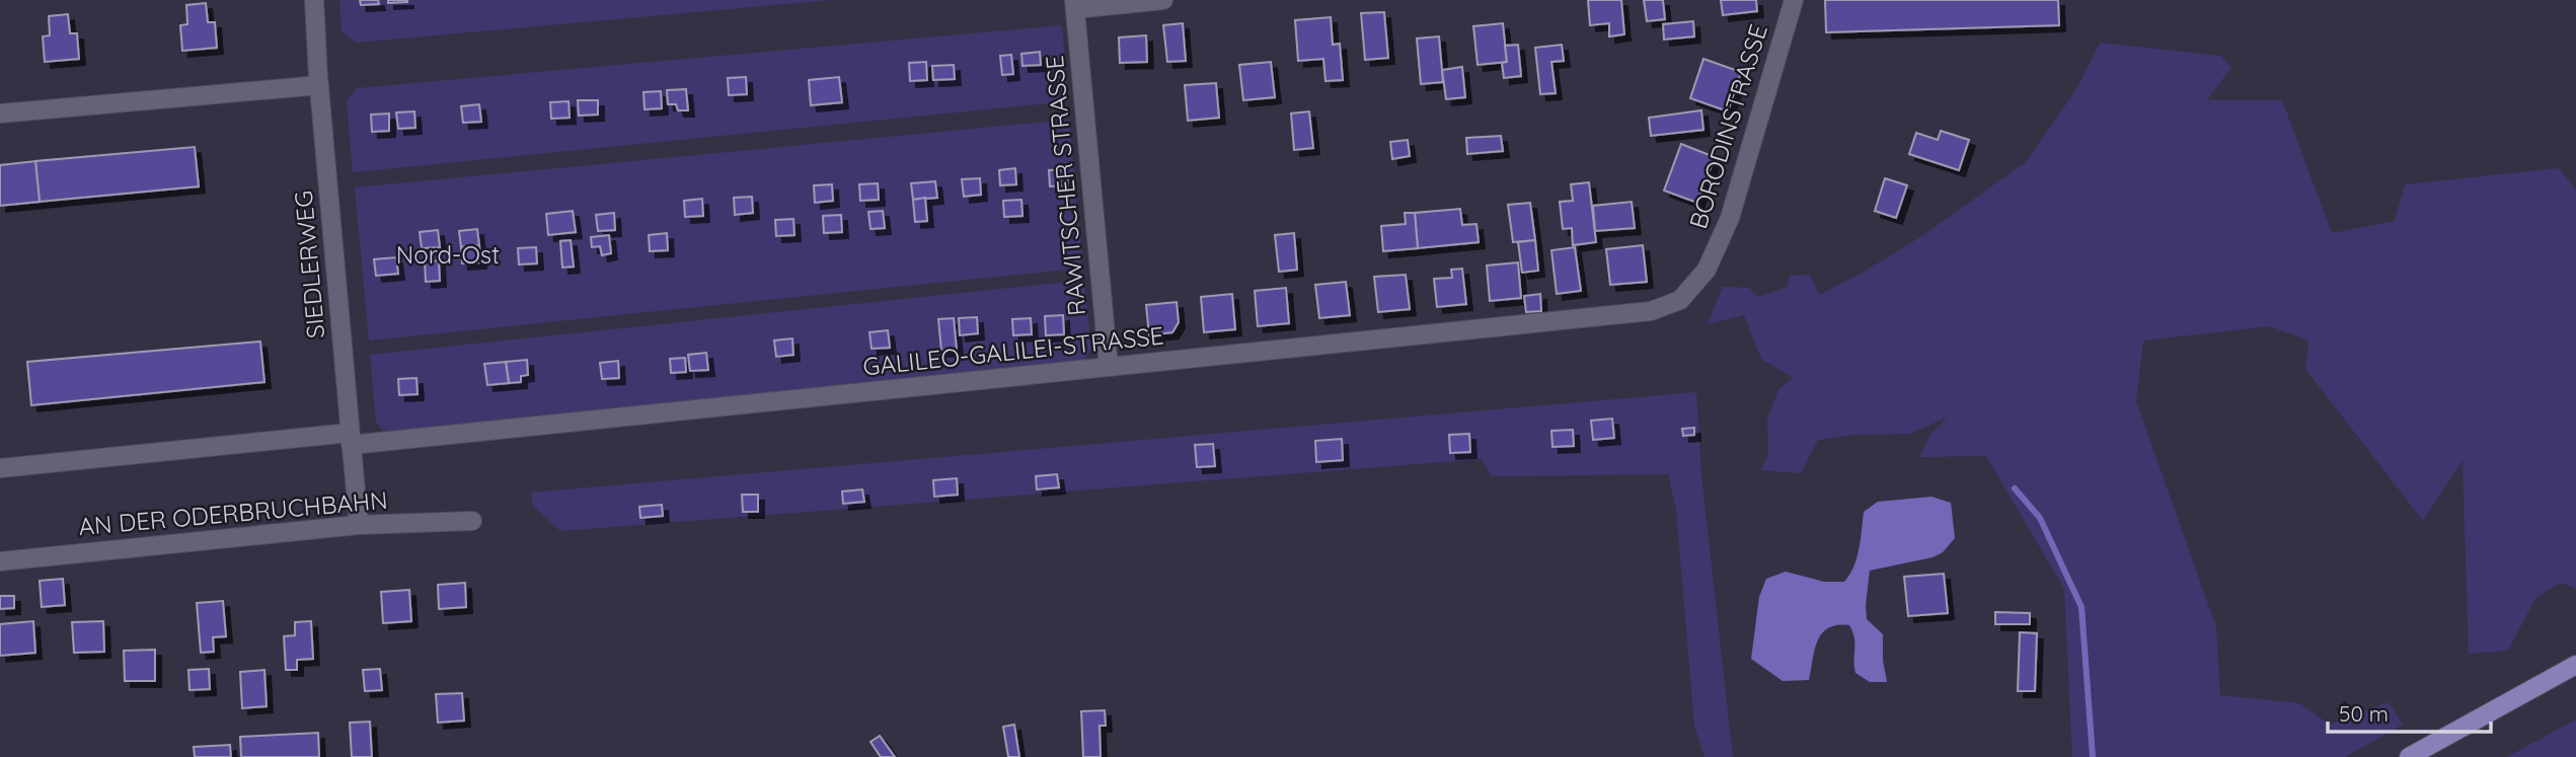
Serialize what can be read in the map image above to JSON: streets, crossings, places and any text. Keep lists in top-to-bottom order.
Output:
{
  "streets": {
    "street": [
      "BORODINSTRASSE",
      "RAWITSCHER STRASSE",
      "SIEDLERWEG",
      "GALILEO-GALILEI-STRASSE",
      "AN DER ODERBRUCHBAHN"
    ]
  },
  "crossings": [
    ["BORODINSTRASSE", "GALILEO-GALILEI-STRASSE"],
    ["RAWITSCHER STRASSE", "GALILEO-GALILEI-STRASSE"],
    ["SIEDLERWEG", "GALILEO-GALILEI-STRASSE"],
    ["SIEDLERWEG", "AN DER ODERBRUCHBAHN"]
  ],
  "parks": ["Nord-Ost"],
  "scale_bar": "50 m"
}
